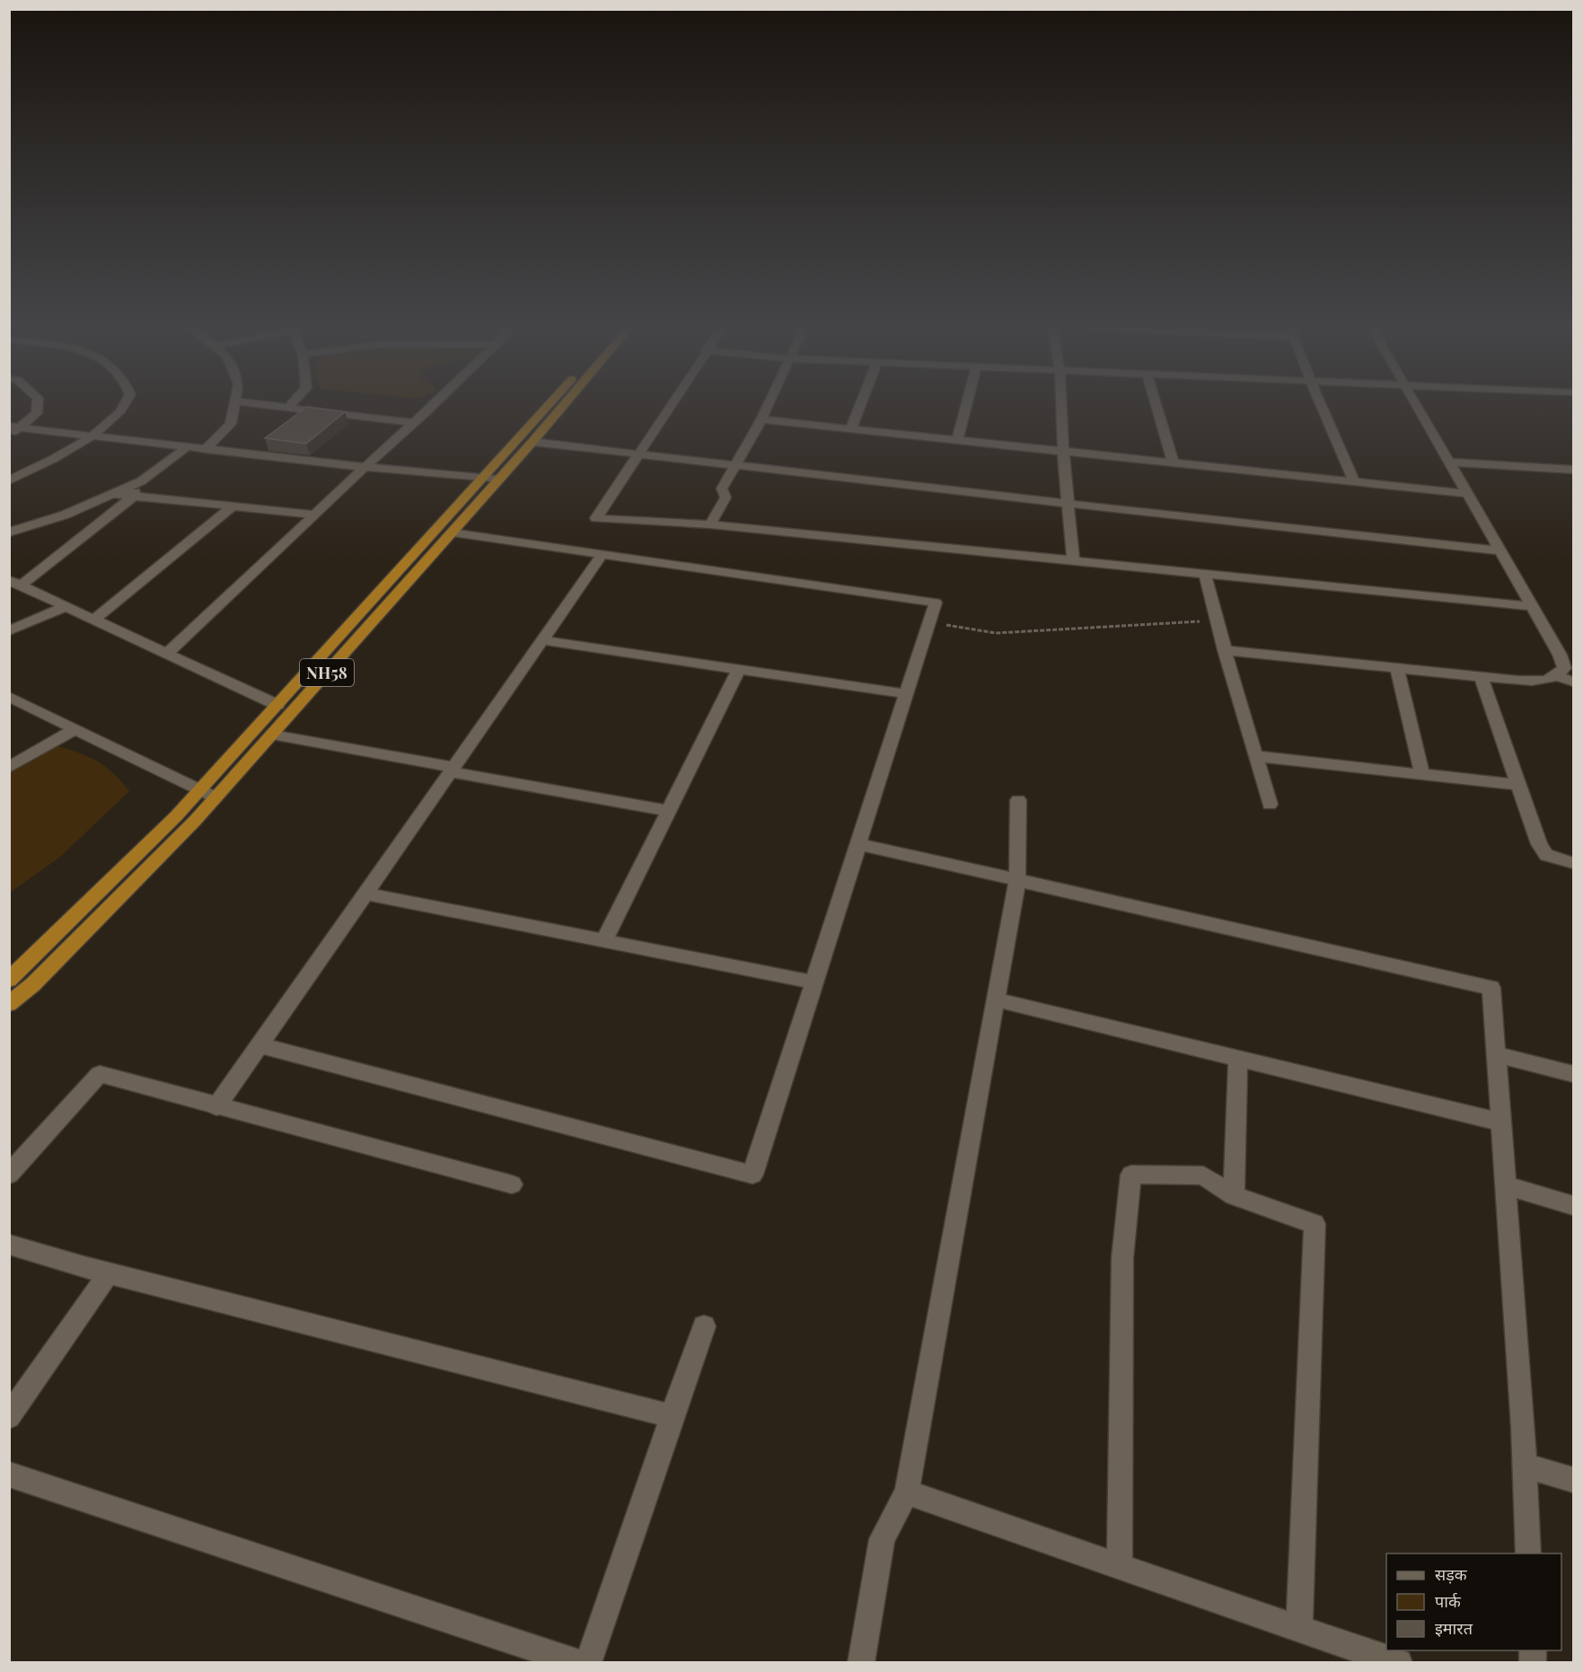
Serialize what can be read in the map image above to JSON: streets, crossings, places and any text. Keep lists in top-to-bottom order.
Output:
{
  "streets": {
    "highway": ["NH58"]
  },
  "legend": ["सड़क", "पार्क", "इमारत"]
}
